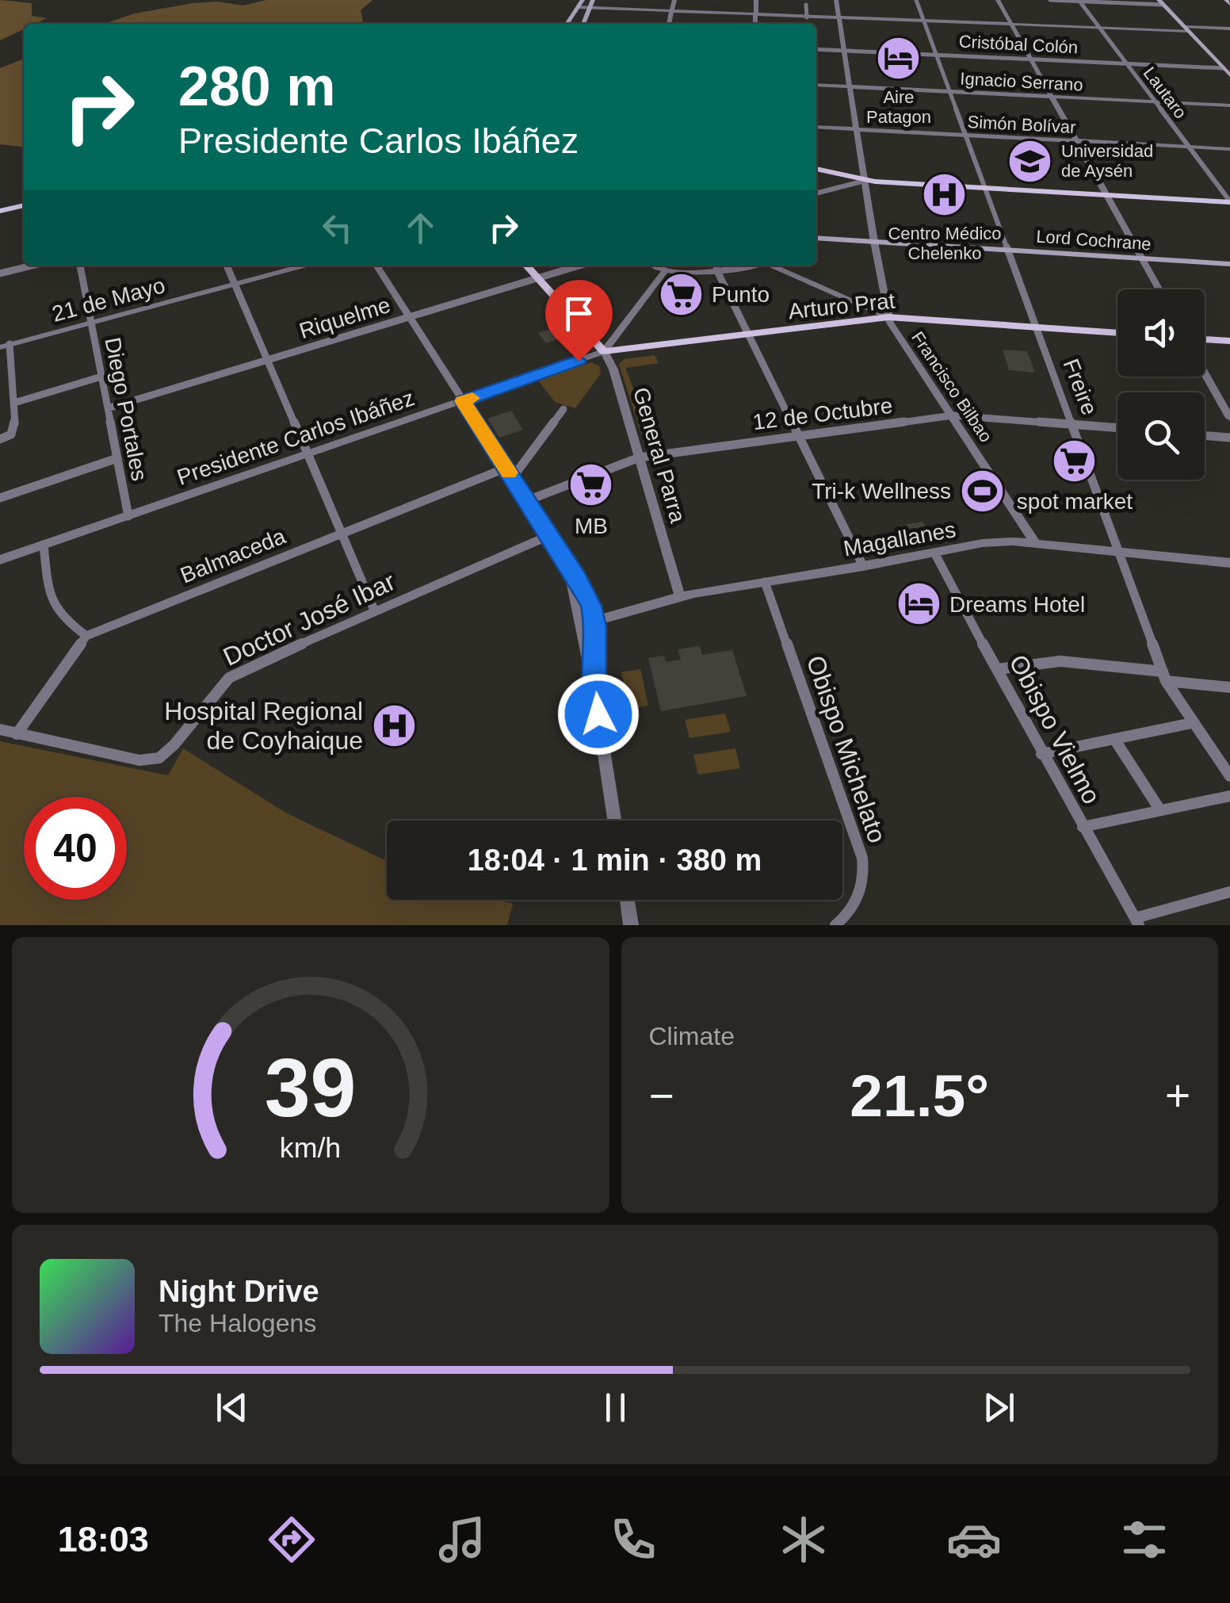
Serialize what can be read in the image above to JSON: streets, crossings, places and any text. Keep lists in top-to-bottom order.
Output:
{
  "streets": {
    "main road": ["Lord Cochrane", "Arturo Prat", "General Parra"],
    "street": [
      "Cristóbal Colón",
      "Ignacio Serrano",
      "Lautaro",
      "Simón Bolívar",
      "21 de Mayo",
      "Riquelme",
      "Francisco Bilbao",
      "Freire",
      "Diego Portales",
      "12 de Octubre",
      "Presidente Carlos Ibáñez",
      "Magallanes",
      "Balmaceda",
      "Doctor José Ibar",
      "Obispo Vielmo",
      "Obispo Michelato"
    ]
  },
  "crossings": [
    ["Cristóbal Colón", "Lautaro"],
    ["Cristóbal Colón", "Francisco Bilbao"],
    ["Cristóbal Colón", "Freire"],
    ["Ignacio Serrano", "Lautaro"],
    ["Ignacio Serrano", "Francisco Bilbao"],
    ["Ignacio Serrano", "Freire"],
    ["Lautaro", "Simón Bolívar"],
    ["Simón Bolívar", "Francisco Bilbao"],
    ["Simón Bolívar", "Freire"],
    ["Lord Cochrane", "Francisco Bilbao"],
    ["Lord Cochrane", "Freire"],
    ["21 de Mayo", "Diego Portales"],
    ["Arturo Prat", "Francisco Bilbao"],
    ["Arturo Prat", "Freire"],
    ["Arturo Prat", "Presidente Carlos Ibáñez"],
    ["Arturo Prat", "General Parra"],
    ["Riquelme", "Diego Portales"],
    ["Riquelme", "General Parra"],
    ["Francisco Bilbao", "12 de Octubre"],
    ["Francisco Bilbao", "Magallanes"],
    ["Freire", "12 de Octubre"],
    ["Freire", "Magallanes"],
    ["Diego Portales", "Presidente Carlos Ibáñez"],
    ["12 de Octubre", "General Parra"],
    ["Presidente Carlos Ibáñez", "General Parra"],
    ["General Parra", "Magallanes"],
    ["Magallanes", "Obispo Vielmo"],
    ["Magallanes", "Obispo Michelato"]
  ],
  "places": {
    "hotel": ["Aire Patagon", "Dreams Hotel"],
    "school or university": ["Universidad de Aysén"],
    "hospital": ["Centro Médico Chelenko", "Hospital Regional de Coyhaique"],
    "supermarket": ["Punto", "spot market", "MB"],
    "sports": ["Tri-k Wellness"]
  },
  "page": {
    "turn": ["280 m", "Presidente Carlos Ibáñez"],
    "limit": "40",
    "trip": "18:04 · 1 min · 380 m",
    "tile": "Climate",
    "heat": ["−", "21.5°", "+"],
    "song": ["Night Drive", "The Halogens"],
    "tabs": "18:03",
    "gauge": ["39", "km/h"]
  }
}
